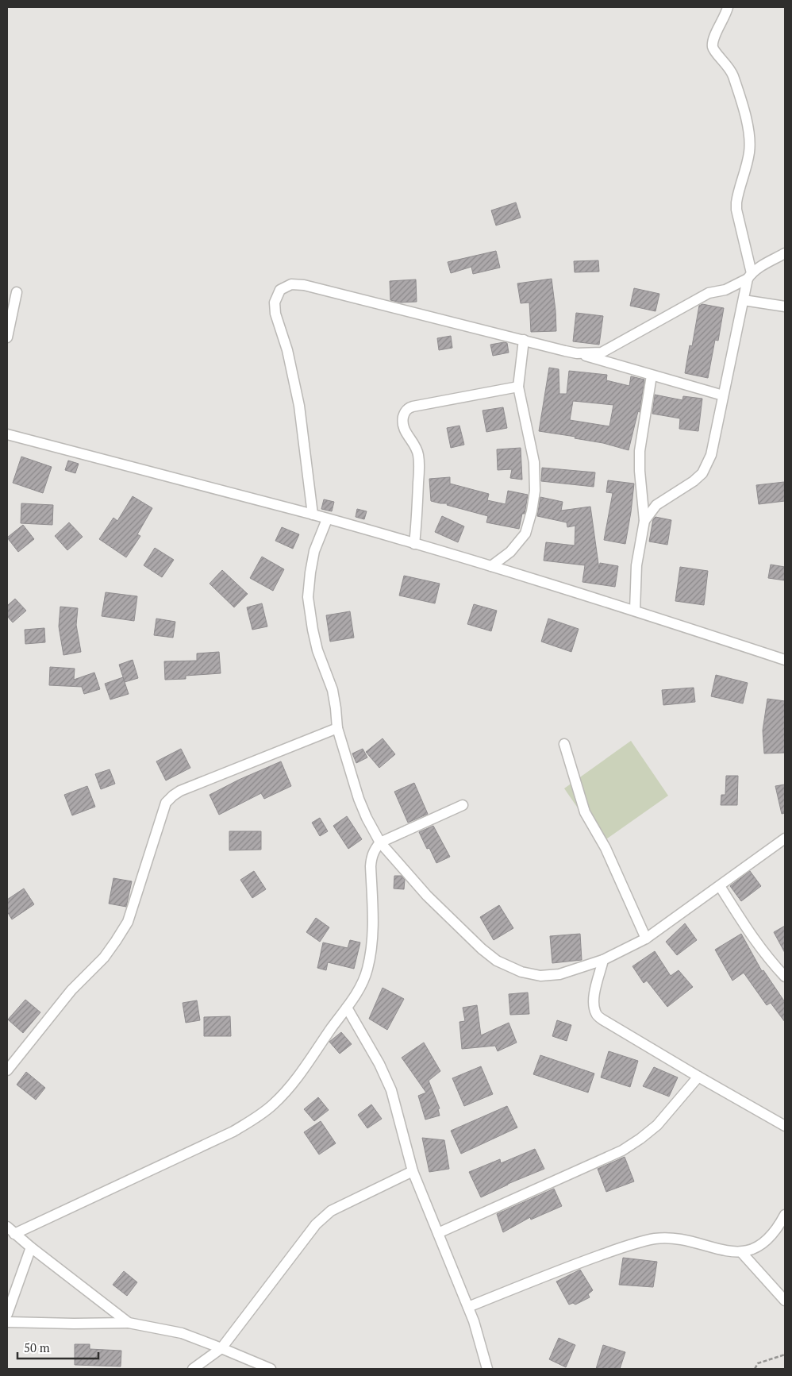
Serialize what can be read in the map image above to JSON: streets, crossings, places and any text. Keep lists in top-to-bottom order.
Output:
{
  "scale_bar": "50 m"
}
